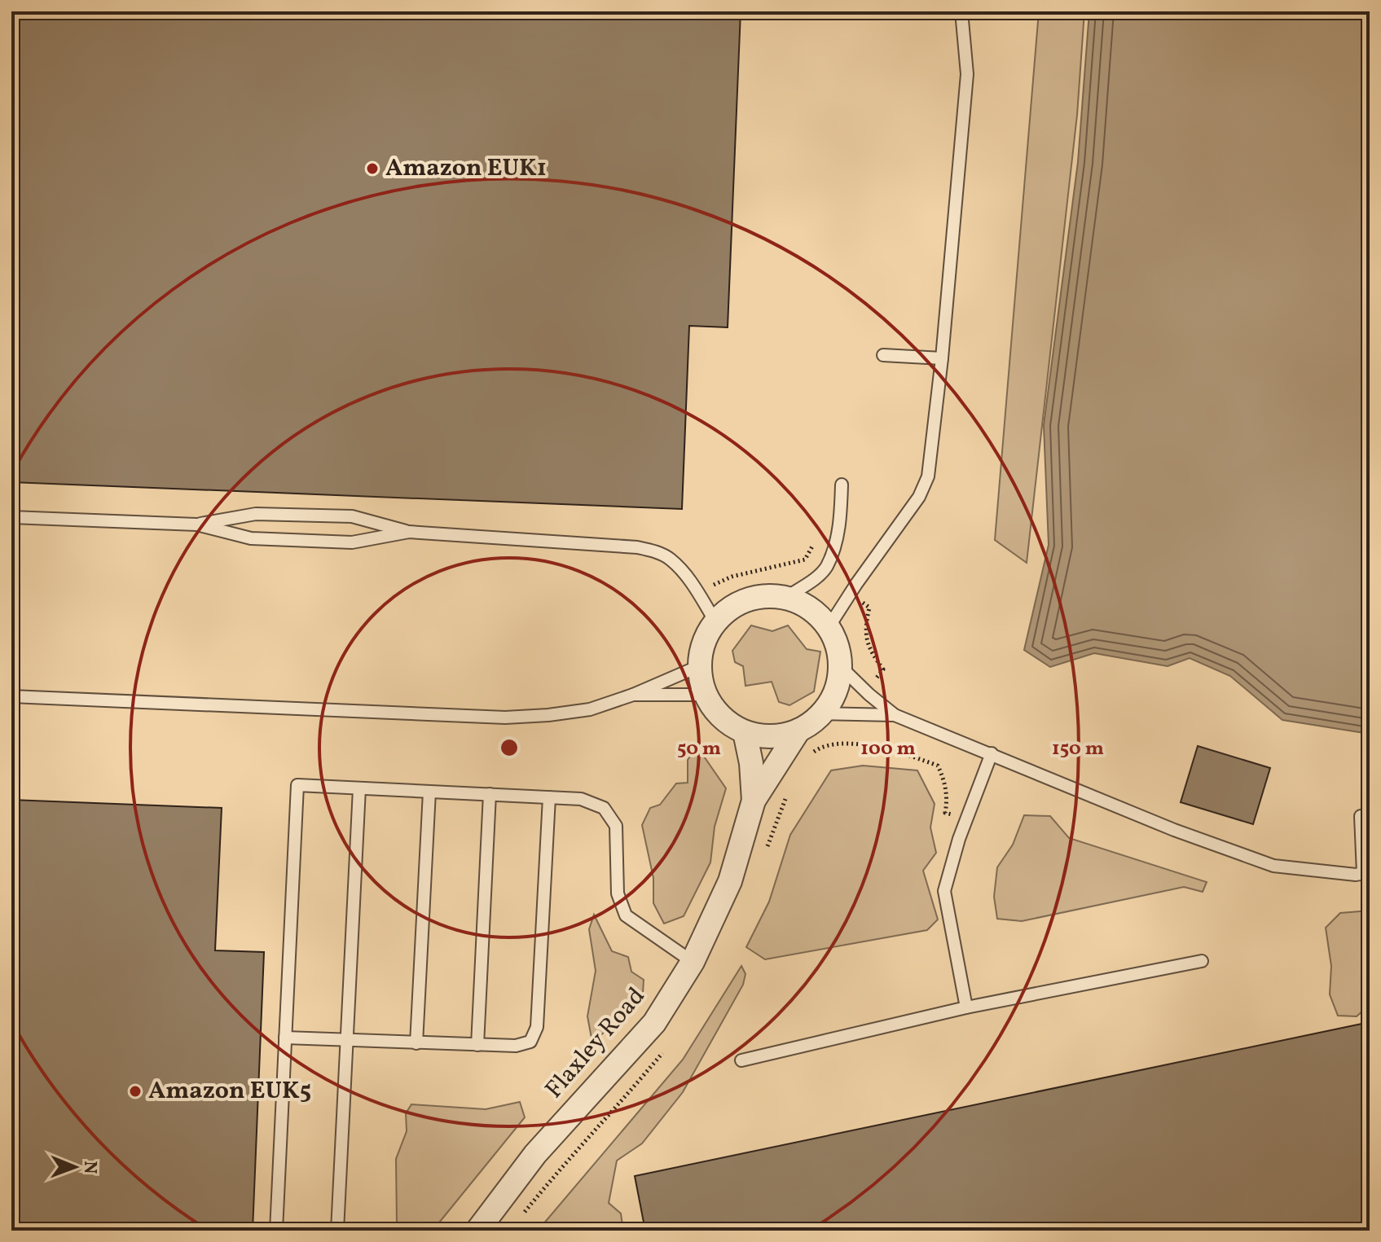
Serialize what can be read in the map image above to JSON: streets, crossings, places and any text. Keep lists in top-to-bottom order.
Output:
{
  "streets": {
    "street": ["Flaxley Road"]
  },
  "places": ["Amazon EUK1", "Amazon EUK5"],
  "north": "right",
  "rings": ["50 m", "100 m", "150 m"]
}
